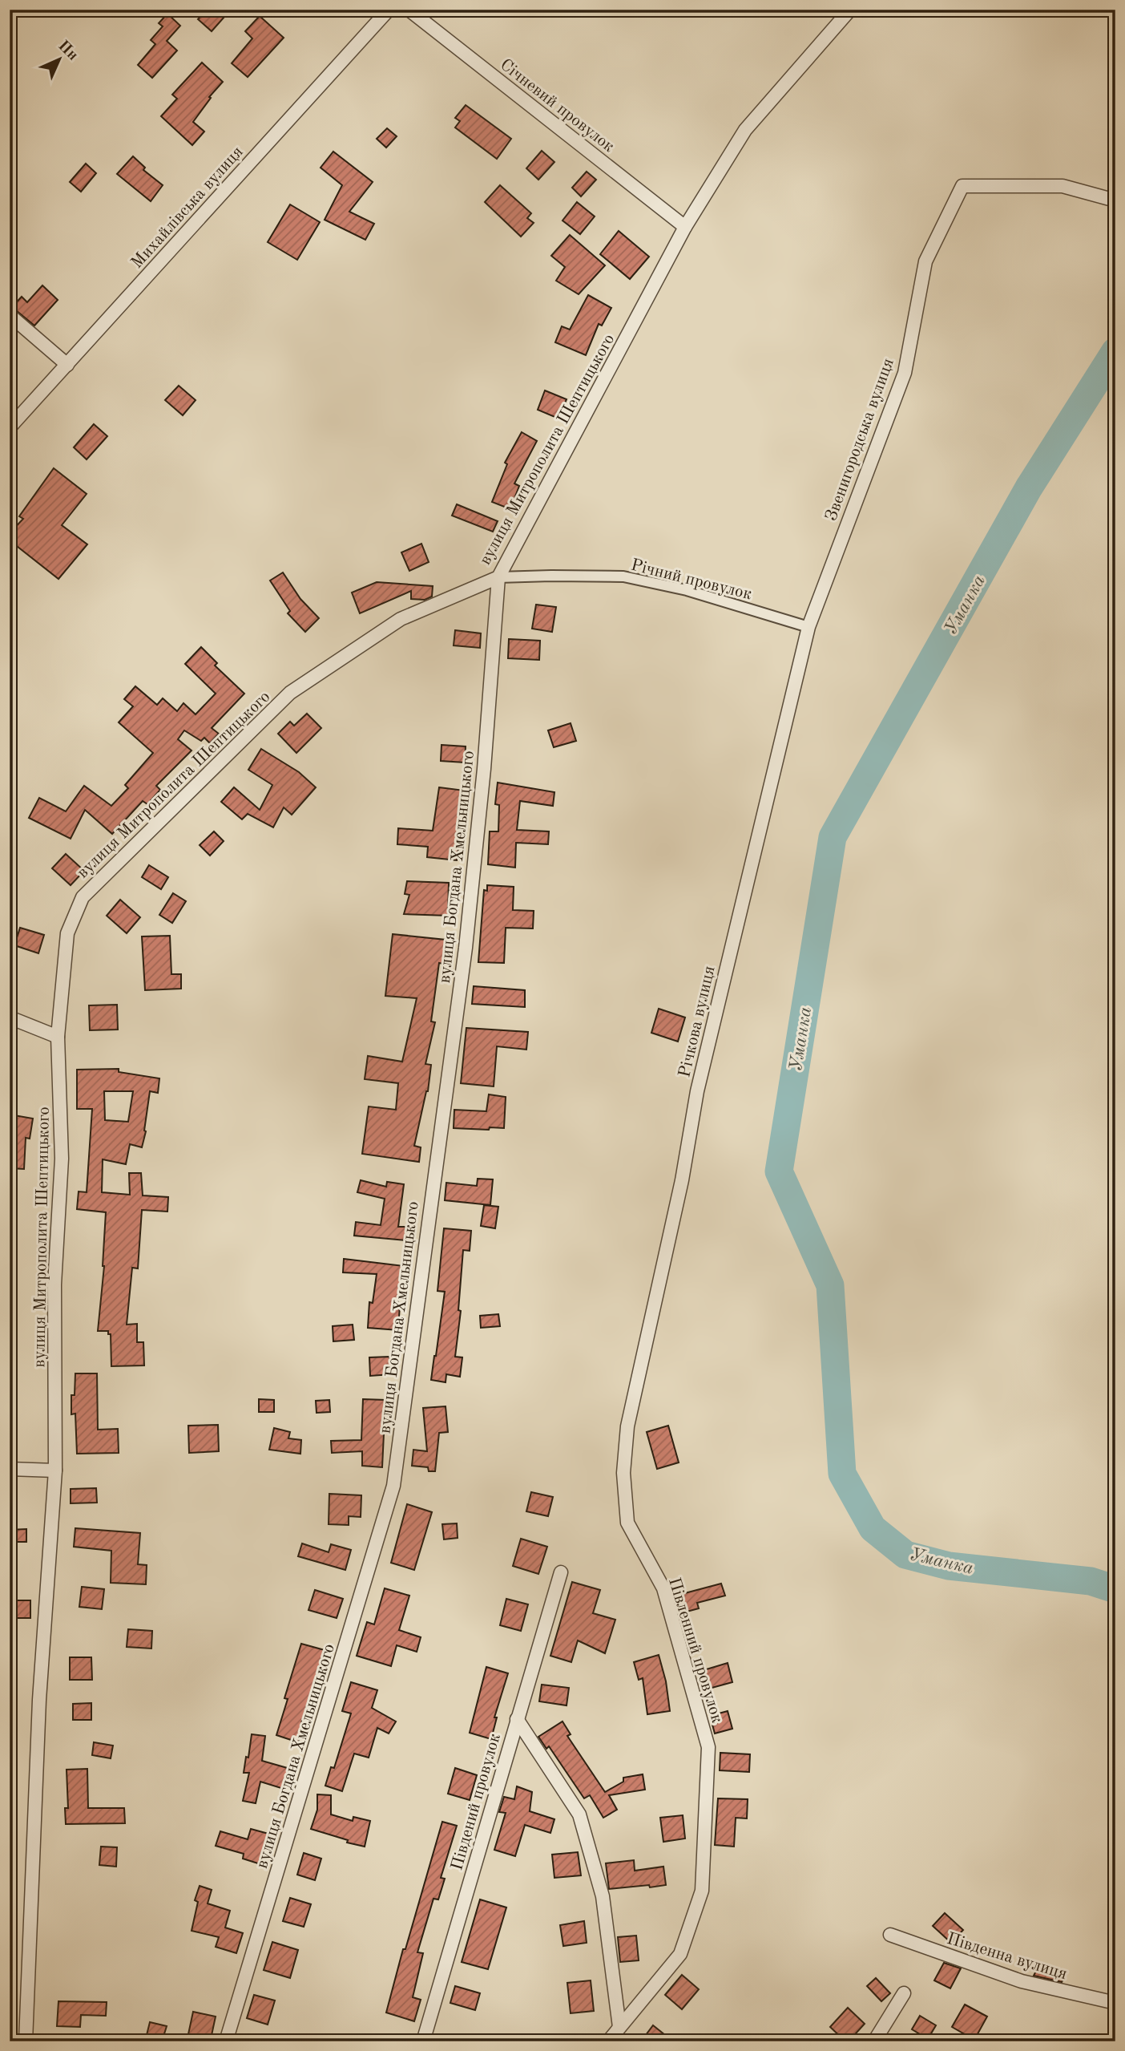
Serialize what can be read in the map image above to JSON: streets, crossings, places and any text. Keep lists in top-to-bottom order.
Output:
{
  "streets": {
    "street": [
      "Січневий провулок",
      "Михайлівська вулиця",
      "Звенигородська вулиця",
      "вулиця Митрополита Шептицького",
      "Річний провулок",
      "вулиця Богдана Хмельницького",
      "Річкова вулиця",
      "Півленний провулок",
      "Південий провулок",
      "Південна вулиця"
    ]
  },
  "crossings": [
    ["Січневий провулок", "вулиця Митрополита Шептицького"],
    ["Звенигородська вулиця", "Річний провулок"],
    ["Звенигородська вулиця", "Річкова вулиця"],
    ["вулиця Митрополита Шептицького", "Річний провулок"],
    ["вулиця Митрополита Шептицького", "вулиця Богдана Хмельницького"],
    ["Річний провулок", "вулиця Богдана Хмельницького"],
    ["Річний провулок", "Річкова вулиця"],
    ["Річкова вулиця", "Півленний провулок"]
  ],
  "water": ["Уманка"],
  "north": "top right"
}
